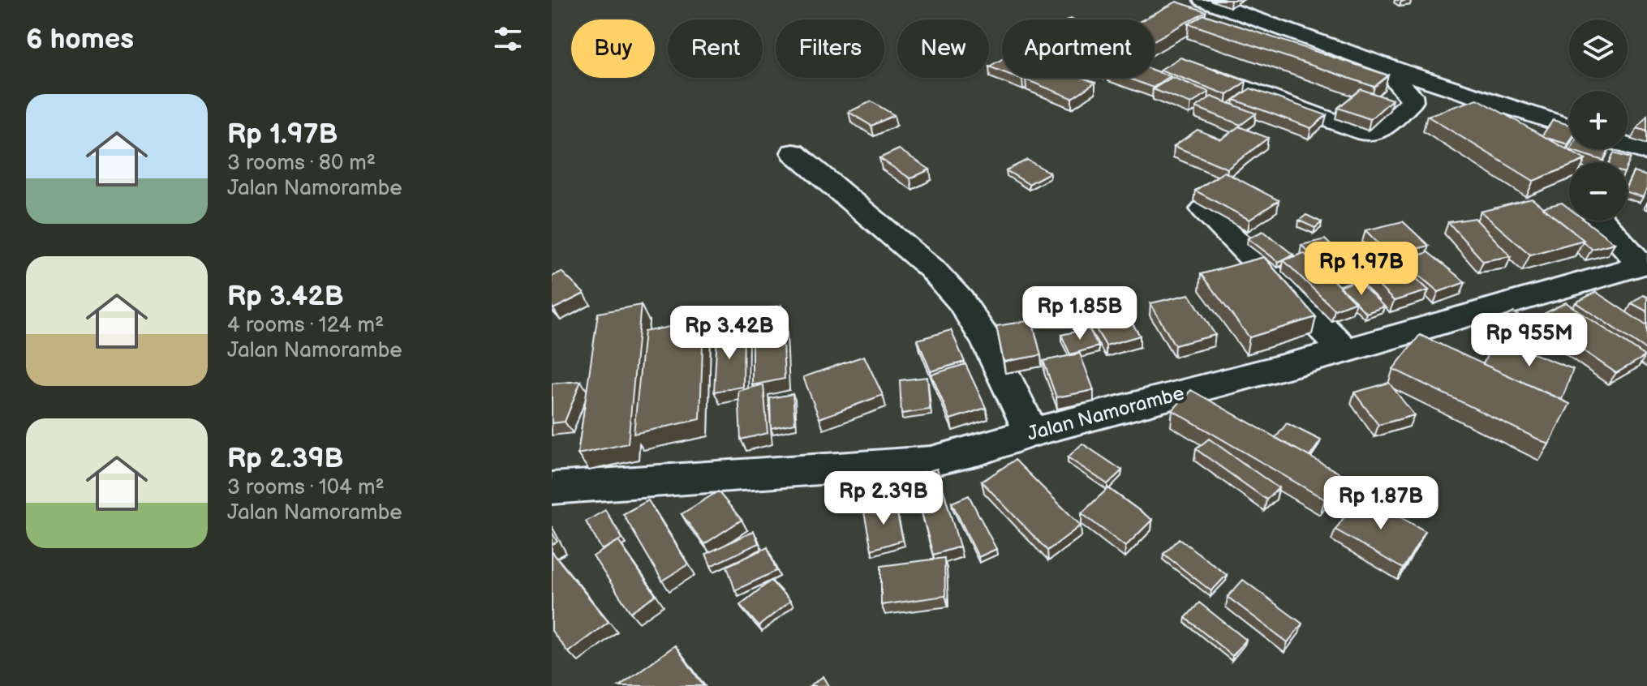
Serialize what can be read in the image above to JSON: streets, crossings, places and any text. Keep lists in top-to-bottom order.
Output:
{
  "streets": {
    "street": ["Jalan Namorambe"]
  },
  "page": {
    "heading": "6 homes",
    "map_buttons": ["+", "−"],
    "chip": [
      "Buy",
      "Rent",
      "Filters",
      "New",
      "Apartment"
    ],
    "list": [
      {
        "name": "Rp 1.97B",
        "note": "3 rooms · 80 m² · Jalan Namorambe"
      },
      {
        "name": "Rp 3.42B",
        "note": "4 rooms · 124 m² · Jalan Namorambe"
      },
      {
        "name": "Rp 2.39B",
        "note": "3 rooms · 104 m² · Jalan Namorambe"
      }
    ],
    "price": [
      "Rp 1.97B",
      "Rp 1.85B",
      "Rp 3.42B",
      "Rp 955M",
      "Rp 2.39B",
      "Rp 1.87B"
    ]
  }
}
